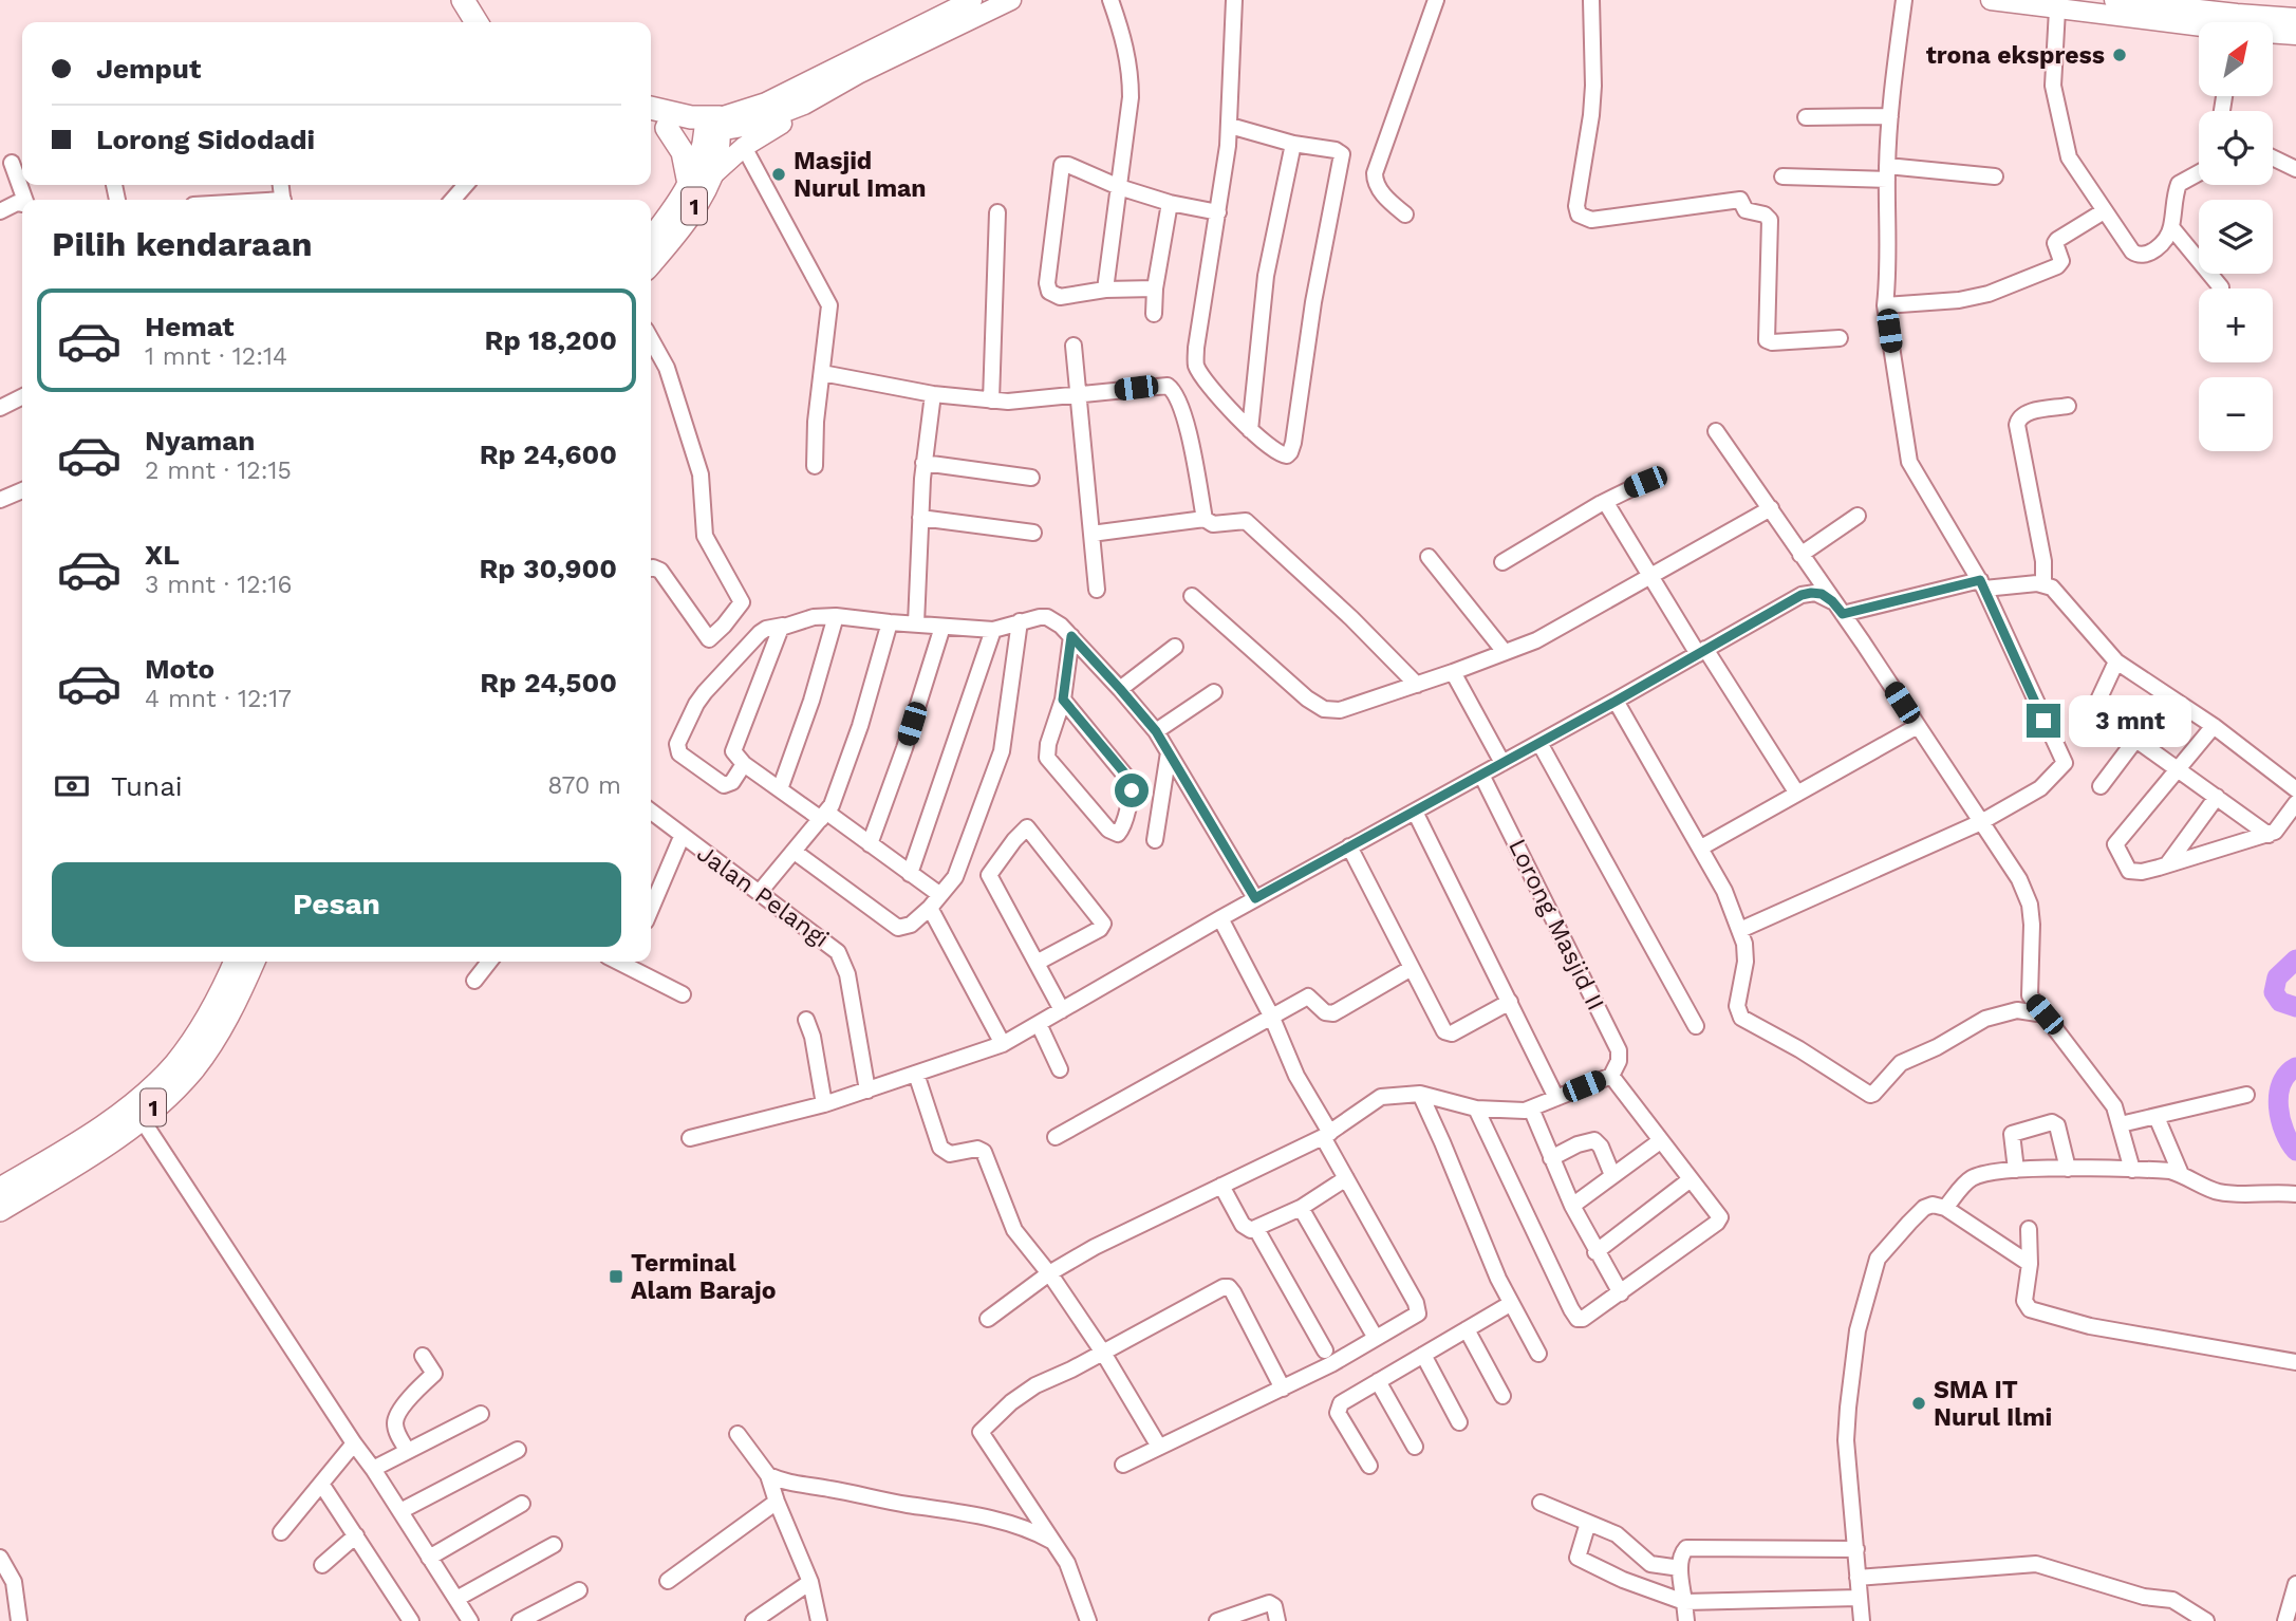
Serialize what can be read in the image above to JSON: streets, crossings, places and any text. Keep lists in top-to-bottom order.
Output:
{
  "streets": {
    "highway": ["1"],
    "street": ["Jalan Pelangi", "Lorong Masjid II"]
  },
  "places": {
    "other": ["trona ekspress", "Masjid Nurul Iman", "SMA IT Nurul Ilmi"],
    "transit": ["Terminal Alam Barajo"]
  },
  "north": "top right",
  "page": {
    "map_buttons": ["+", "−"],
    "banner": ["Jemput", "Lorong Sidodadi"],
    "heading": "Pilih kendaraan",
    "list": [
      {
        "name": "Hemat",
        "note": "1 mnt · 12:14",
        "value": "Rp 18,200"
      },
      {
        "name": "Nyaman",
        "note": "2 mnt · 12:15",
        "value": "Rp 24,600"
      },
      {
        "name": "XL",
        "note": "3 mnt · 12:16",
        "value": "Rp 30,900"
      },
      {
        "name": "Moto",
        "note": "4 mnt · 12:17",
        "value": "Rp 24,500"
      }
    ],
    "bubble": "3 mnt",
    "pay": ["Tunai", "870 m"],
    "buttons": "Pesan"
  }
}
